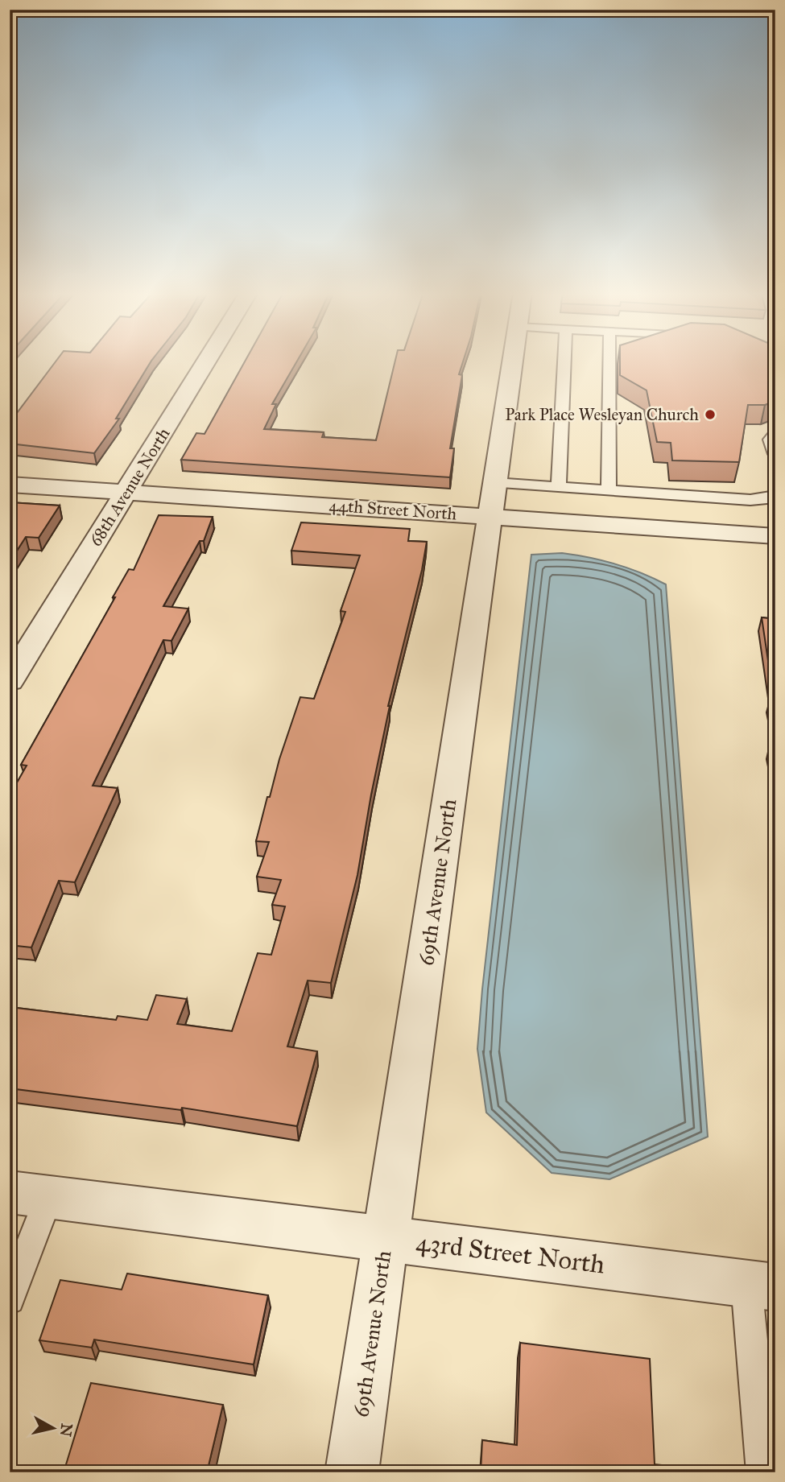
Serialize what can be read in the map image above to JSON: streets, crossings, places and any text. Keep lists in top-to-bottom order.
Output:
{
  "streets": {
    "street": [
      "68th Avenue North",
      "44th Street North",
      "69th Avenue North",
      "43rd Street North"
    ]
  },
  "crossings": [
    ["68th Avenue North", "44th Street North"],
    ["44th Street North", "69th Avenue North"],
    ["69th Avenue North", "43rd Street North"]
  ],
  "places": ["Park Place Wesleyan Church"],
  "north": "right"
}
